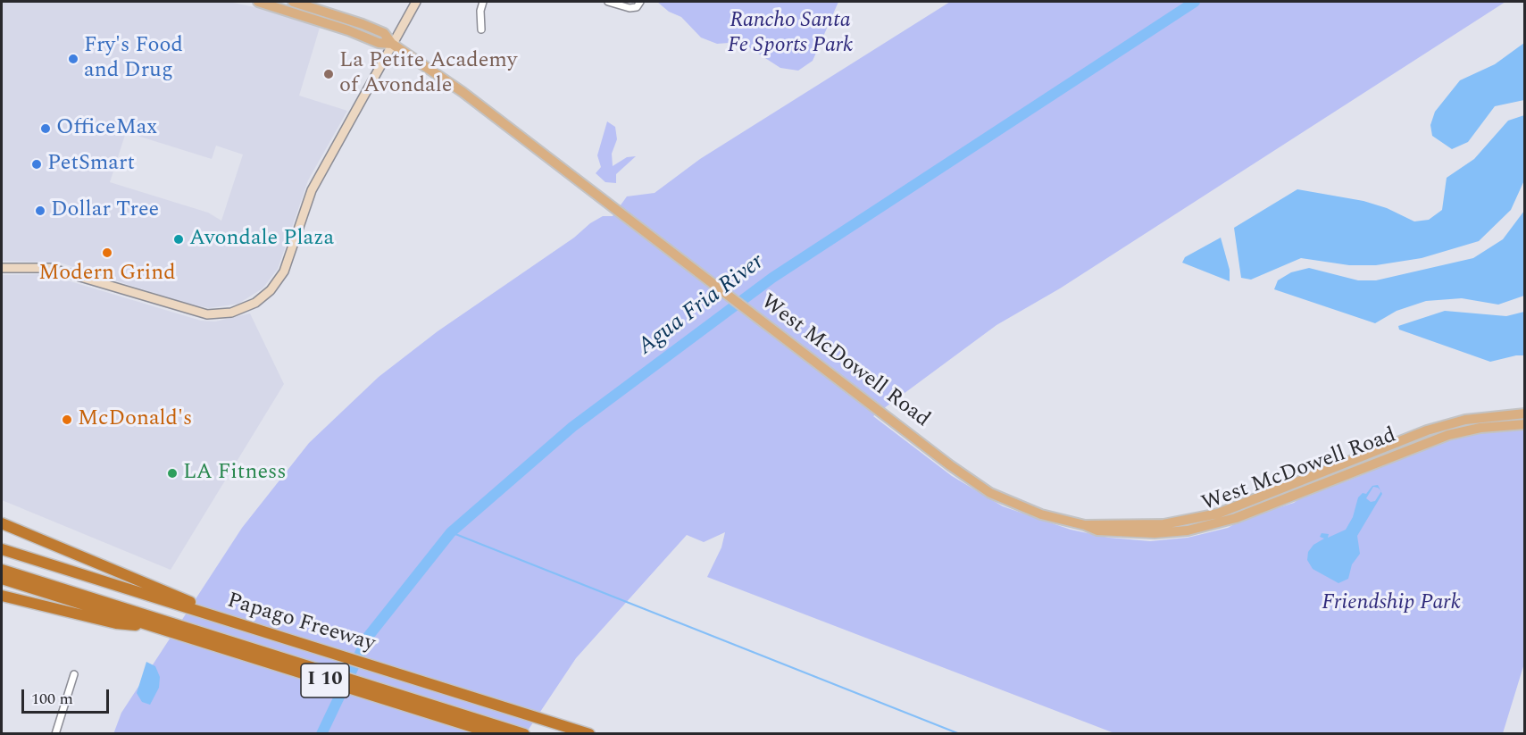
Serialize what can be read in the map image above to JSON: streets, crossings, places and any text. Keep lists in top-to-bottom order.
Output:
{
  "streets": {
    "highway": ["Papago Freeway", "I 10"],
    "main road": ["West McDowell Road"]
  },
  "water": ["Agua Fria River"],
  "parks": ["Rancho Santa Fe Sports Park", "Friendship Park"],
  "places": [
    "Fry's Food and Drug",
    "La Petite Academy of Avondale",
    "OfficeMax",
    "PetSmart",
    "Dollar Tree",
    "Avondale Plaza",
    "Modern Grind",
    "McDonald's",
    "LA Fitness"
  ],
  "scale_bar": "100 m"
}
